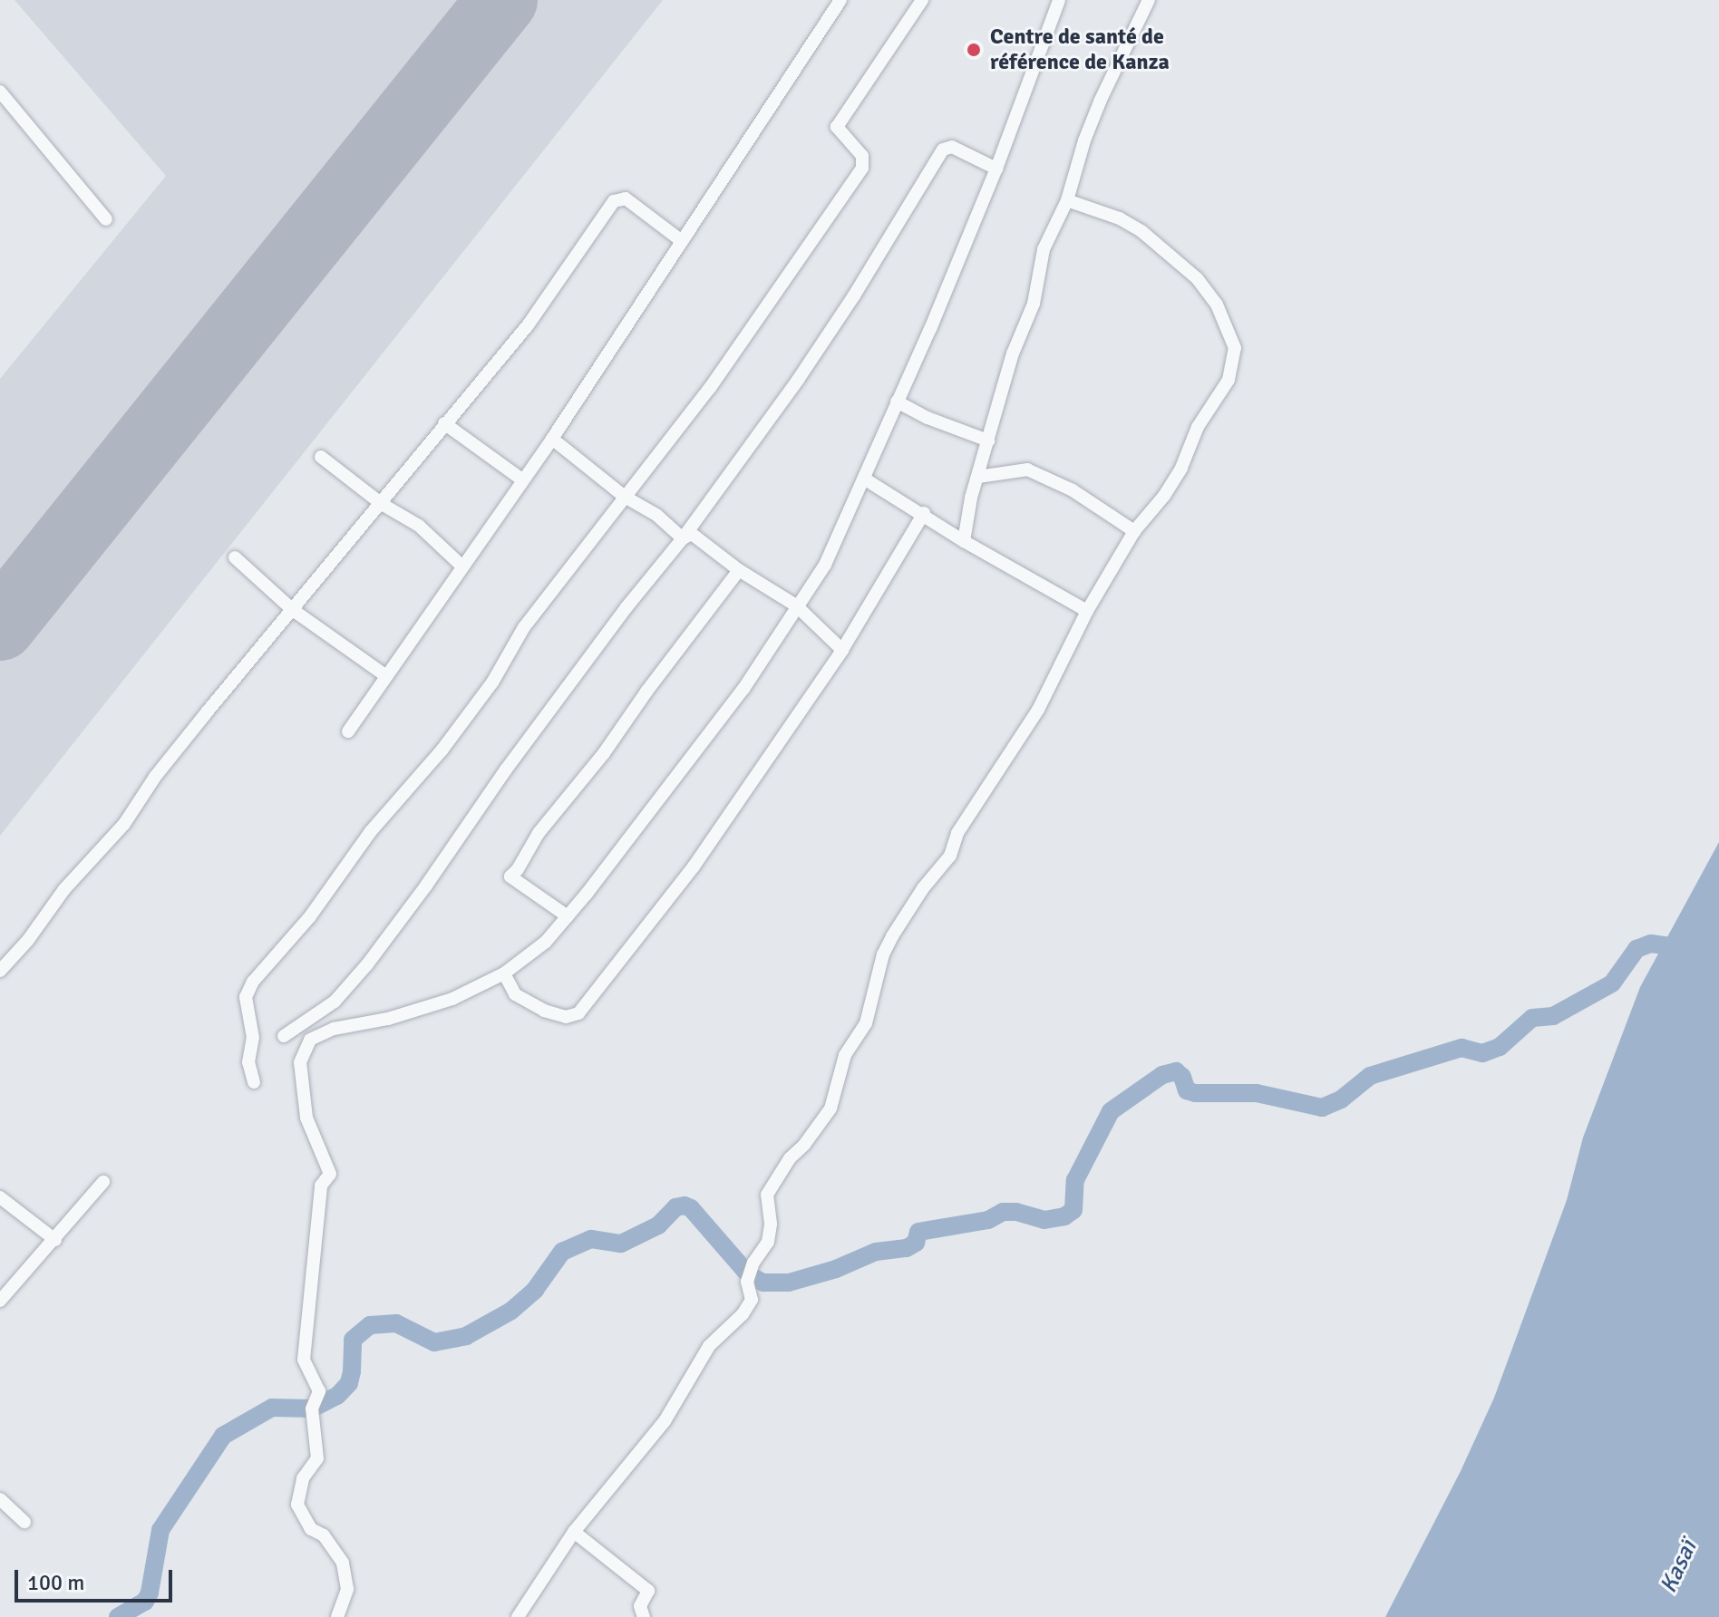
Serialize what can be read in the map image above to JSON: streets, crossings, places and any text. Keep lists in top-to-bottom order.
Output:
{
  "water": ["Kasaï"],
  "places": ["Centre de santé de référence de Kanza"],
  "scale_bar": "100 m"
}
